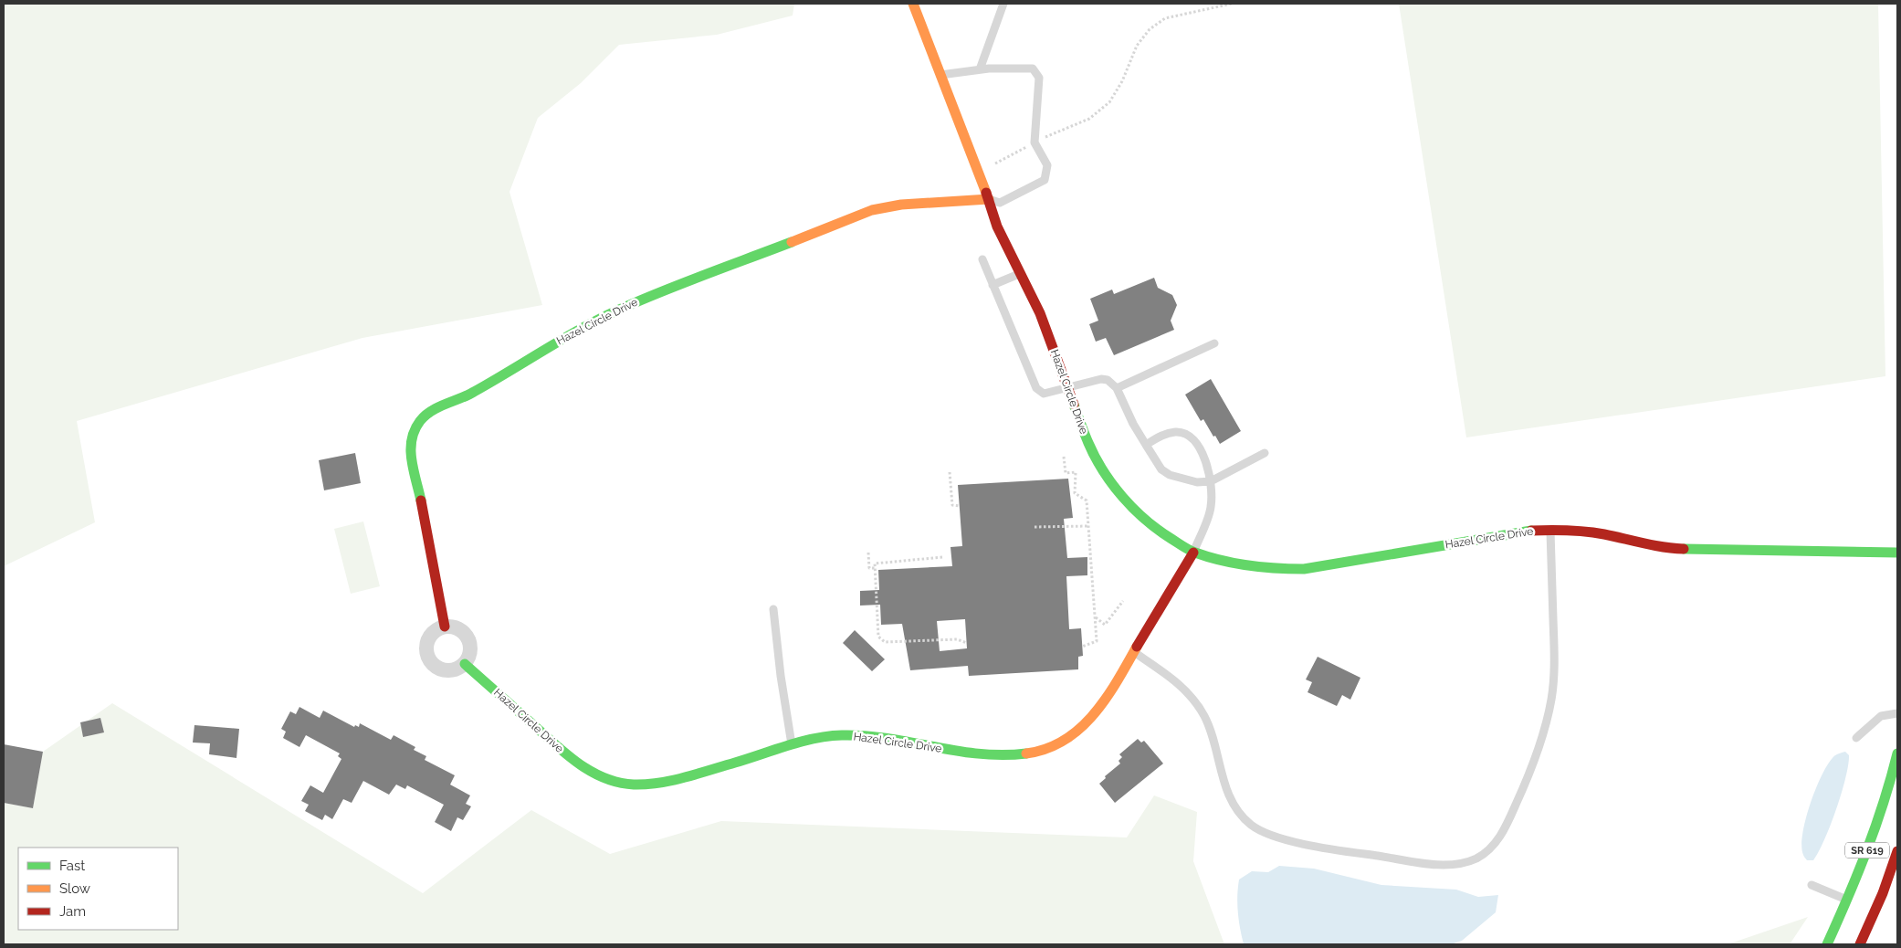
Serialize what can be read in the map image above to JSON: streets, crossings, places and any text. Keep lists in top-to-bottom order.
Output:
{
  "streets": {
    "street": ["Hazel Circle Drive", "SR 619"]
  },
  "legend": ["Fast", "Slow", "Jam"]
}
